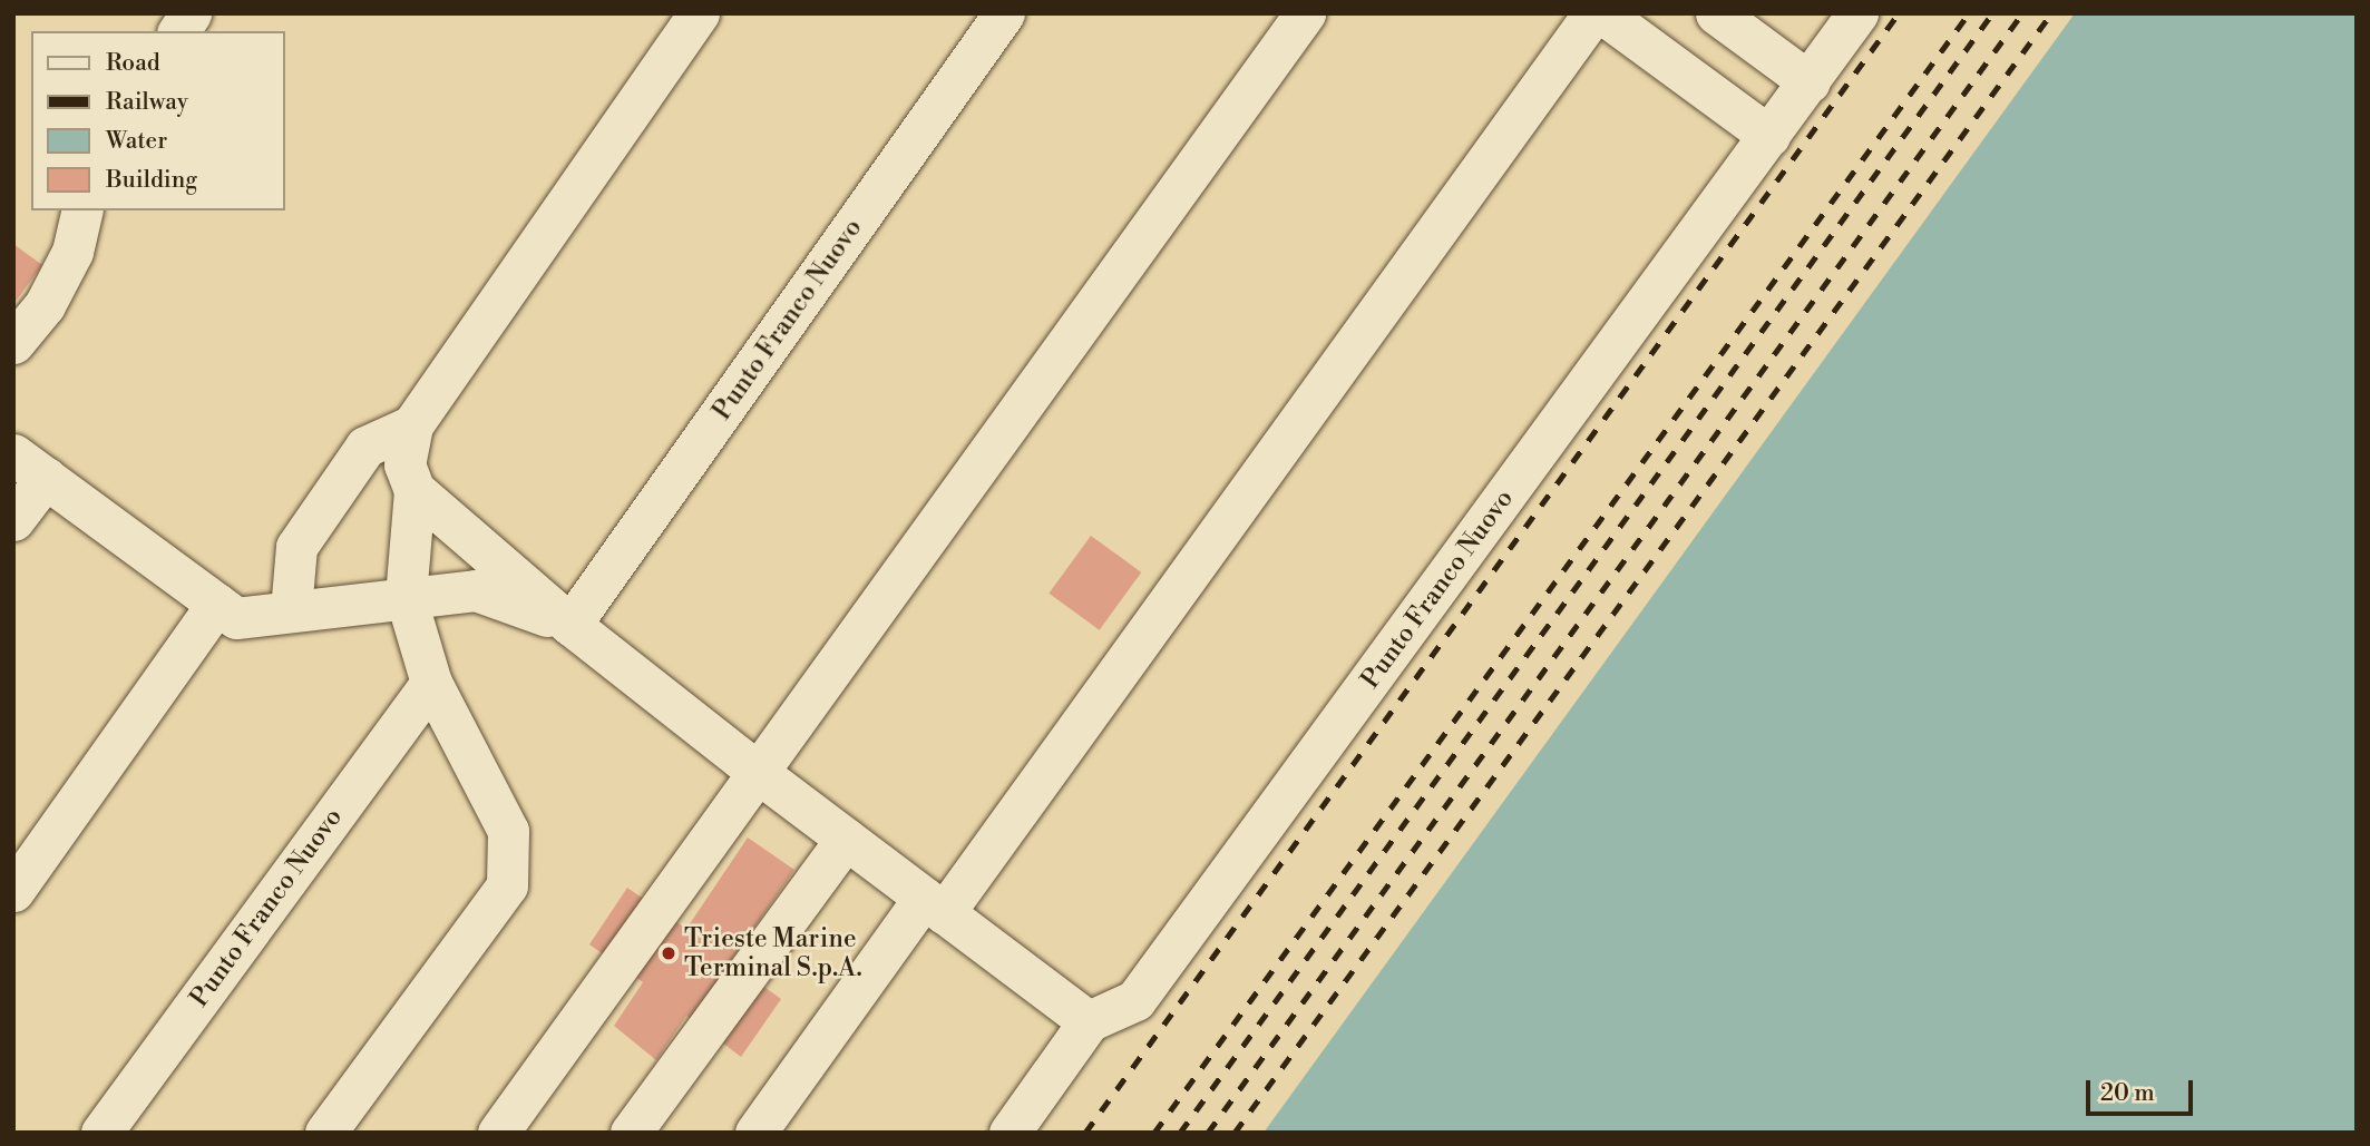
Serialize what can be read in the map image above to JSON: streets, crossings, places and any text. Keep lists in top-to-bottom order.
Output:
{
  "streets": {
    "street": ["Punto Franco Nuovo"]
  },
  "places": ["Trieste Marine Terminal S.p.A."],
  "legend": [
    "Road",
    "Railway",
    "Water",
    "Building"
  ],
  "scale_bar": "20 m"
}
